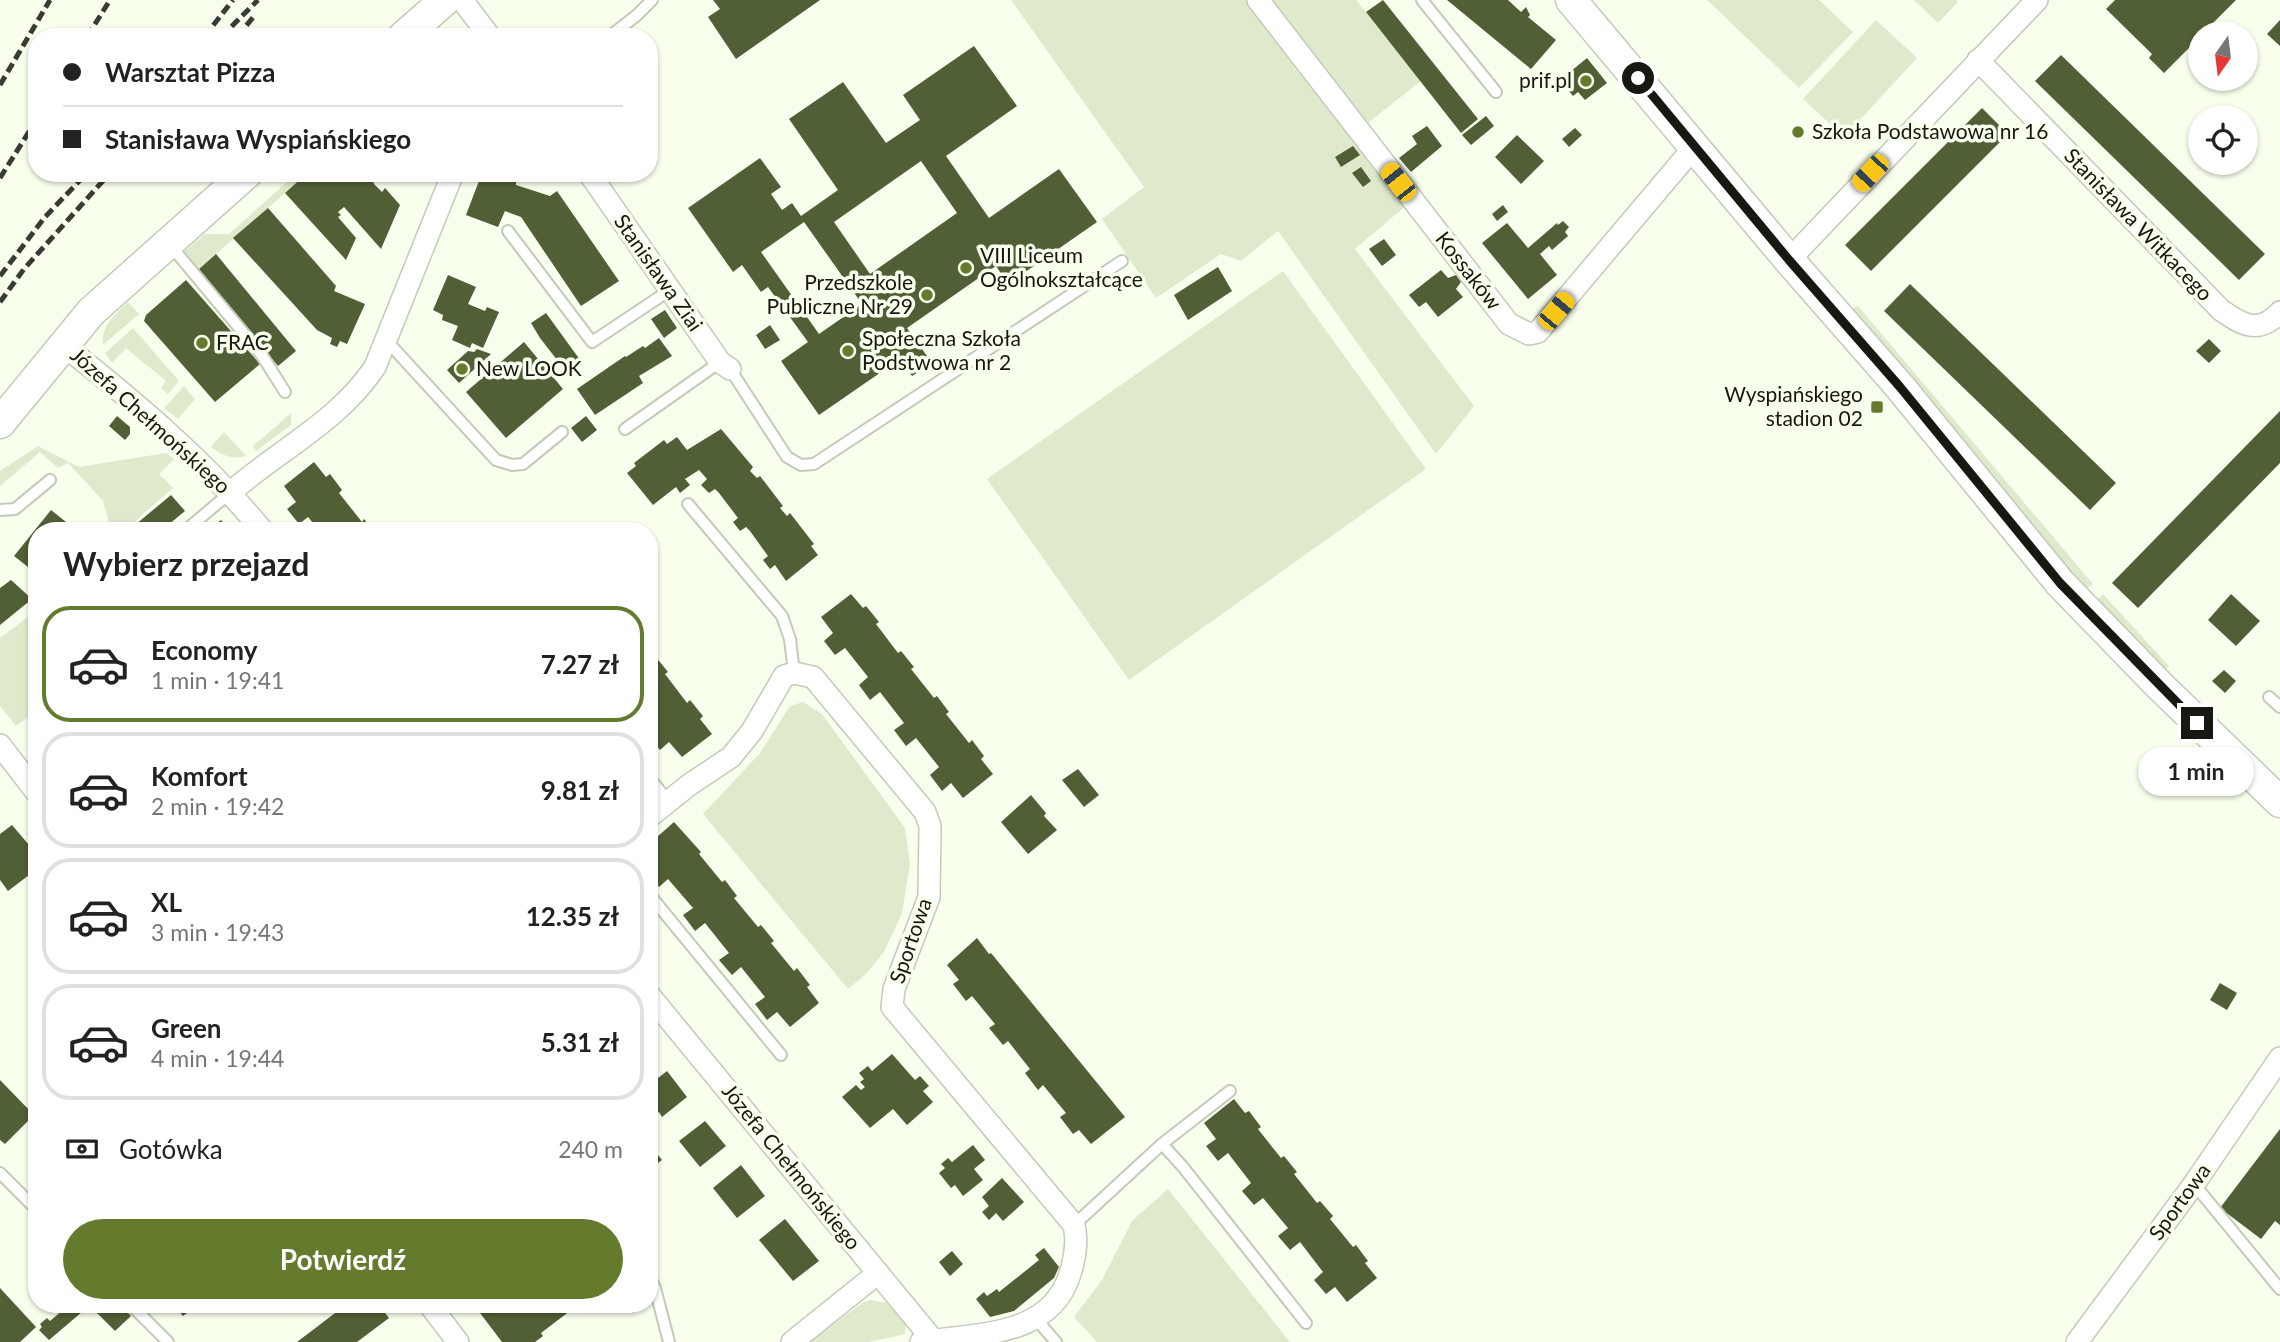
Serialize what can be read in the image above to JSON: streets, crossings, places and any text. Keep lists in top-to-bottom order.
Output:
{
  "streets": {
    "street": [
      "Stanisława Witkacego",
      "Kossaków",
      "Stanisława Ziai",
      "Józefa Chełmońskiego",
      "Sportowa"
    ]
  },
  "places": {
    "other": [
      "prif.pl",
      "Szkoła Podstawowa nr 16",
      "VIII Liceum Ogólnokształcące",
      "Przedszkole Publiczne Nr 29",
      "FRAC",
      "Społeczna Szkoła Podstwowa nr 2",
      "New LOOK"
    ],
    "transit": ["Wyspiańskiego stadion 02"]
  },
  "north": "bottom",
  "page": {
    "banner": ["Warsztat Pizza", "Stanisława Wyspiańskiego"],
    "heading": "Wybierz przejazd",
    "list": [
      {
        "name": "Economy",
        "note": "1 min · 19:41",
        "value": "7.27 zł"
      },
      {
        "name": "Komfort",
        "note": "2 min · 19:42",
        "value": "9.81 zł"
      },
      {
        "name": "XL",
        "note": "3 min · 19:43",
        "value": "12.35 zł"
      },
      {
        "name": "Green",
        "note": "4 min · 19:44",
        "value": "5.31 zł"
      }
    ],
    "bubble": "1 min",
    "pay": ["Gotówka", "240 m"],
    "buttons": "Potwierdź"
  }
}
